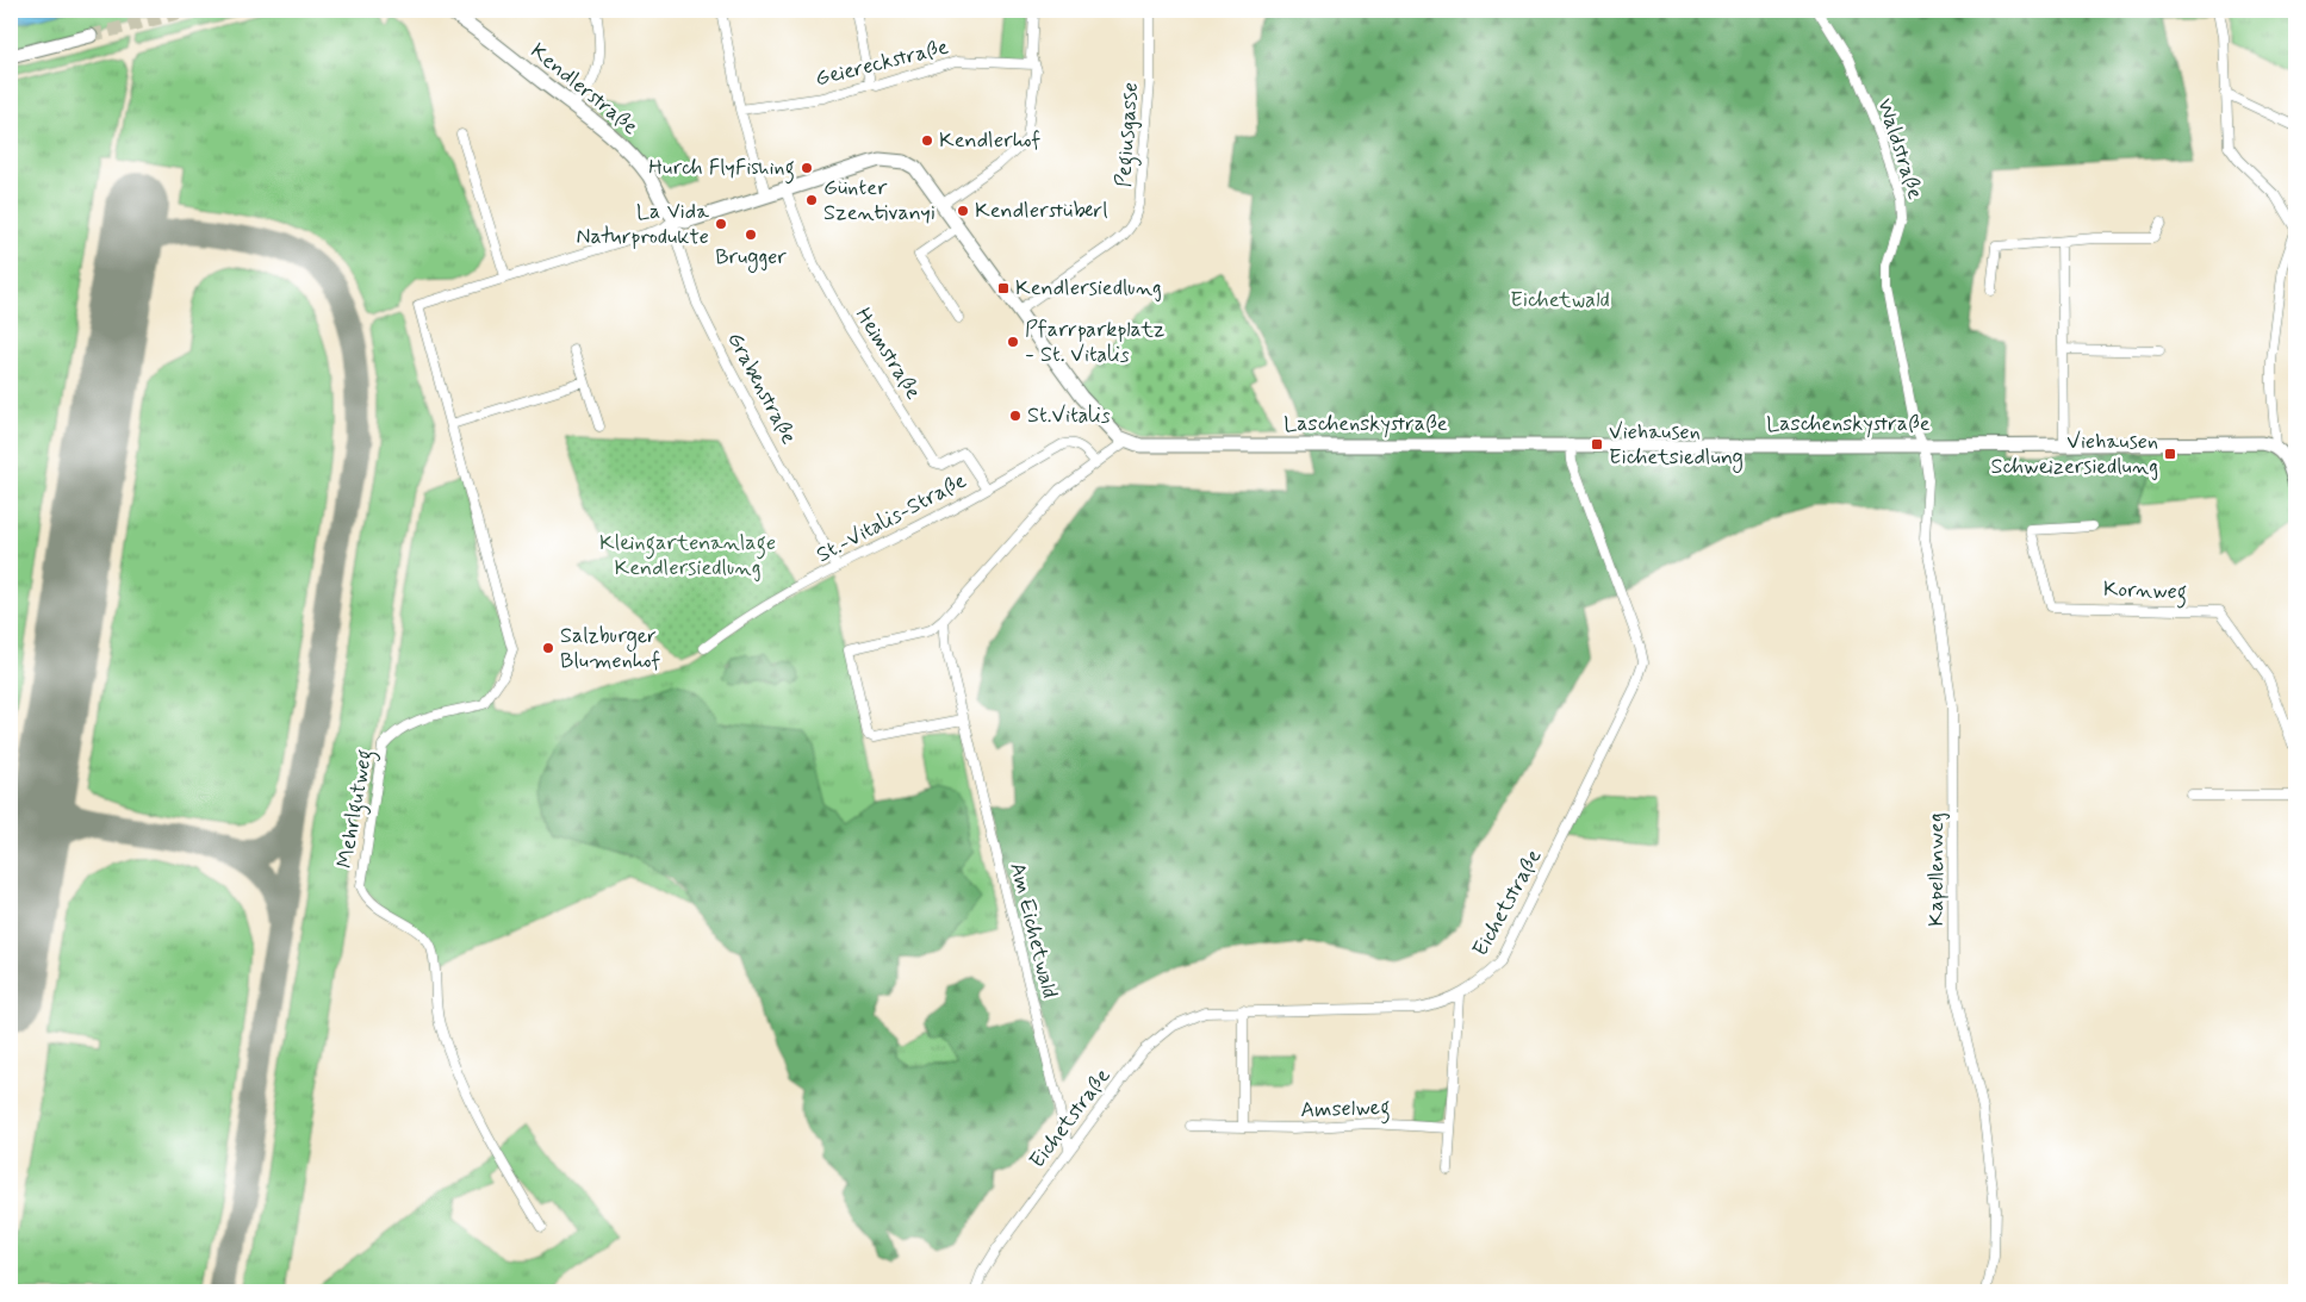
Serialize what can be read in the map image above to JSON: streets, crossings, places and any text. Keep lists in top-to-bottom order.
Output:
{
  "streets": {
    "street": [
      "Geiereckstraße",
      "Kendlerstraße",
      "Pegiusgasse",
      "Waldstraße",
      "Heimstraße",
      "Grabenstraße",
      "Laschenskystraße",
      "St.-Vitalis-Straße",
      "Kornweg",
      "Mehrlgutweg",
      "Kapellenweg",
      "Eichetstraße",
      "Am Eichetwald",
      "Amselweg"
    ]
  },
  "crossings": [
    ["Kendlerstraße", "Grabenstraße"],
    ["Waldstraße", "Laschenskystraße"],
    ["Waldstraße", "Kapellenweg"],
    ["Heimstraße", "St.-Vitalis-Straße"],
    ["Grabenstraße", "St.-Vitalis-Straße"],
    ["Laschenskystraße", "Kapellenweg"],
    ["Laschenskystraße", "Eichetstraße"],
    ["Eichetstraße", "Am Eichetwald"]
  ],
  "parks": ["Eichetwald", "Kleingartenanlage Kendlersiedlung"],
  "places": {
    "other": [
      "Kendlerhof",
      "Hurch FlyFishing",
      "Günter Szentivanyi",
      "Kendlerstüberl",
      "La Vida Naturprodukte",
      "Brugger",
      "Pfarrparkplatz - St. Vitalis",
      "St.Vitalis",
      "Salzburger Blumenhof"
    ],
    "transit": ["Kendlersiedlung", "Viehausen Eichetsiedlung", "Viehausen Schweizersiedlung"]
  }
}
